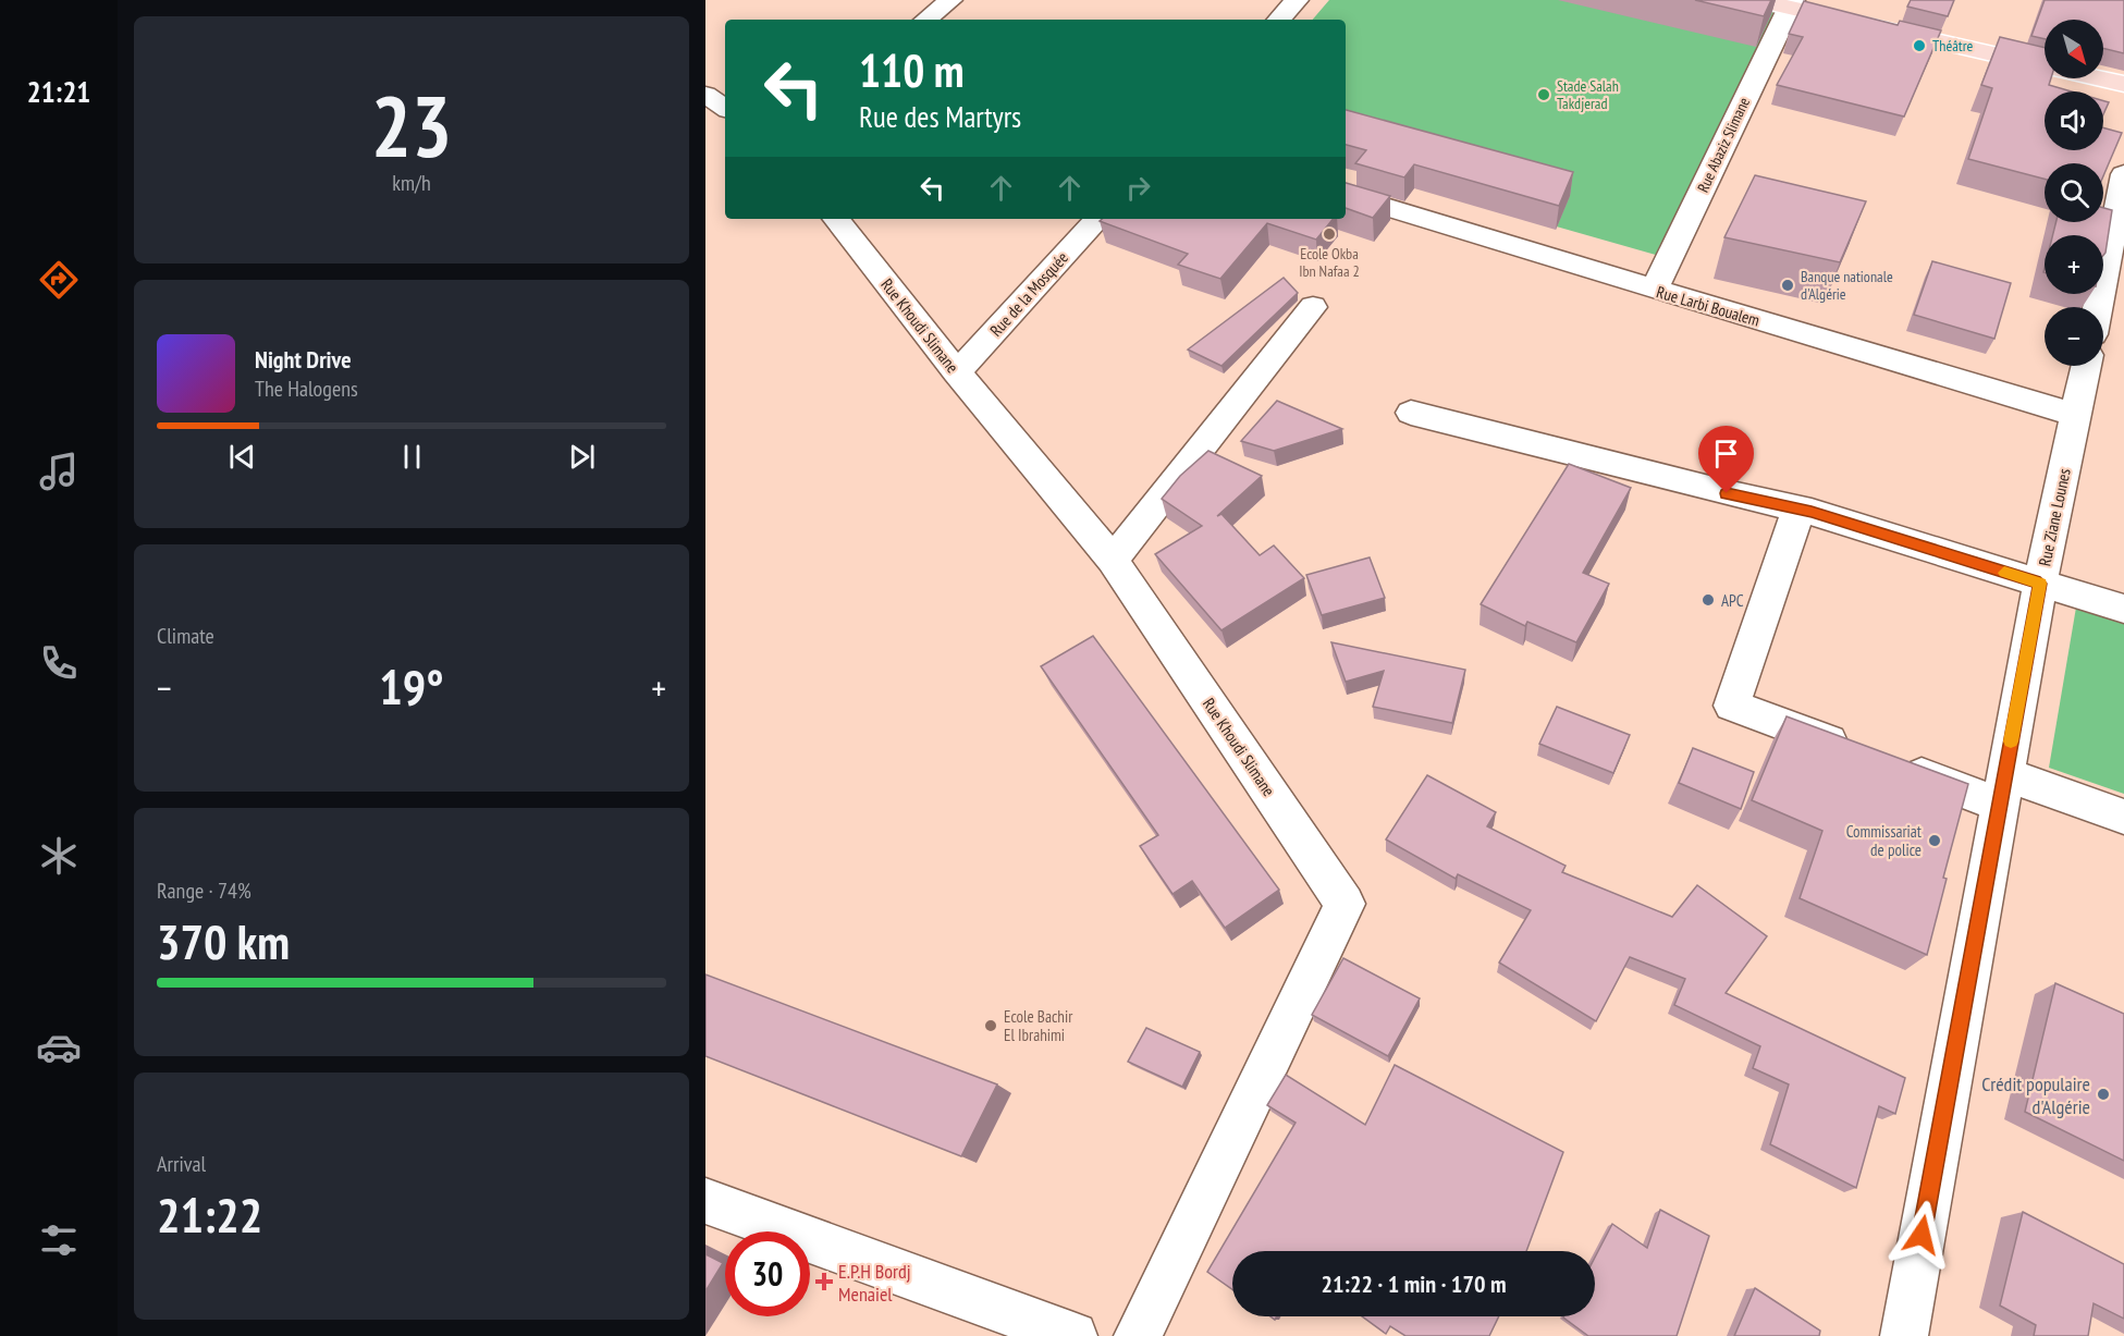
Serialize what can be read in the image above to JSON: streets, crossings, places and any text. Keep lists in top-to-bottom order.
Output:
{
  "streets": {
    "street": [
      "Rue Abaziz Slimane",
      "Rue de la Mosquée",
      "Rue Larbi Boualem",
      "Rue Khoudi Slimane",
      "Rue Ziane Lounes"
    ]
  },
  "crossings": [
    ["Rue Abaziz Slimane", "Rue Larbi Boualem"],
    ["Rue de la Mosquée", "Rue Khoudi Slimane"],
    ["Rue Larbi Boualem", "Rue Ziane Lounes"]
  ],
  "places": {
    "other": [
      "Théâtre",
      "Stade Salah Takdjerad",
      "Ecole Okba Ibn Nafaa 2",
      "Banque nationale d'Algérie",
      "APC",
      "Commissariat de police",
      "Ecole Bachir El Ibrahimi",
      "Crédit populaire d'Algérie"
    ],
    "health": ["E.P.H Bordj Menaiel"]
  },
  "north": "bottom right",
  "page": {
    "tabs": "21:21",
    "tile": [
      ["23", "km/h"],
      "Climate",
      ["Range · 74%", "370 km"],
      ["Arrival", "21:22"]
    ],
    "map_buttons": ["+", "−"],
    "turn": ["110 m", "Rue des Martyrs"],
    "song": ["Night Drive", "The Halogens"],
    "heat": ["−", "19°", "+"],
    "limit": "30",
    "trip": "21:22 · 1 min · 170 m"
  }
}
